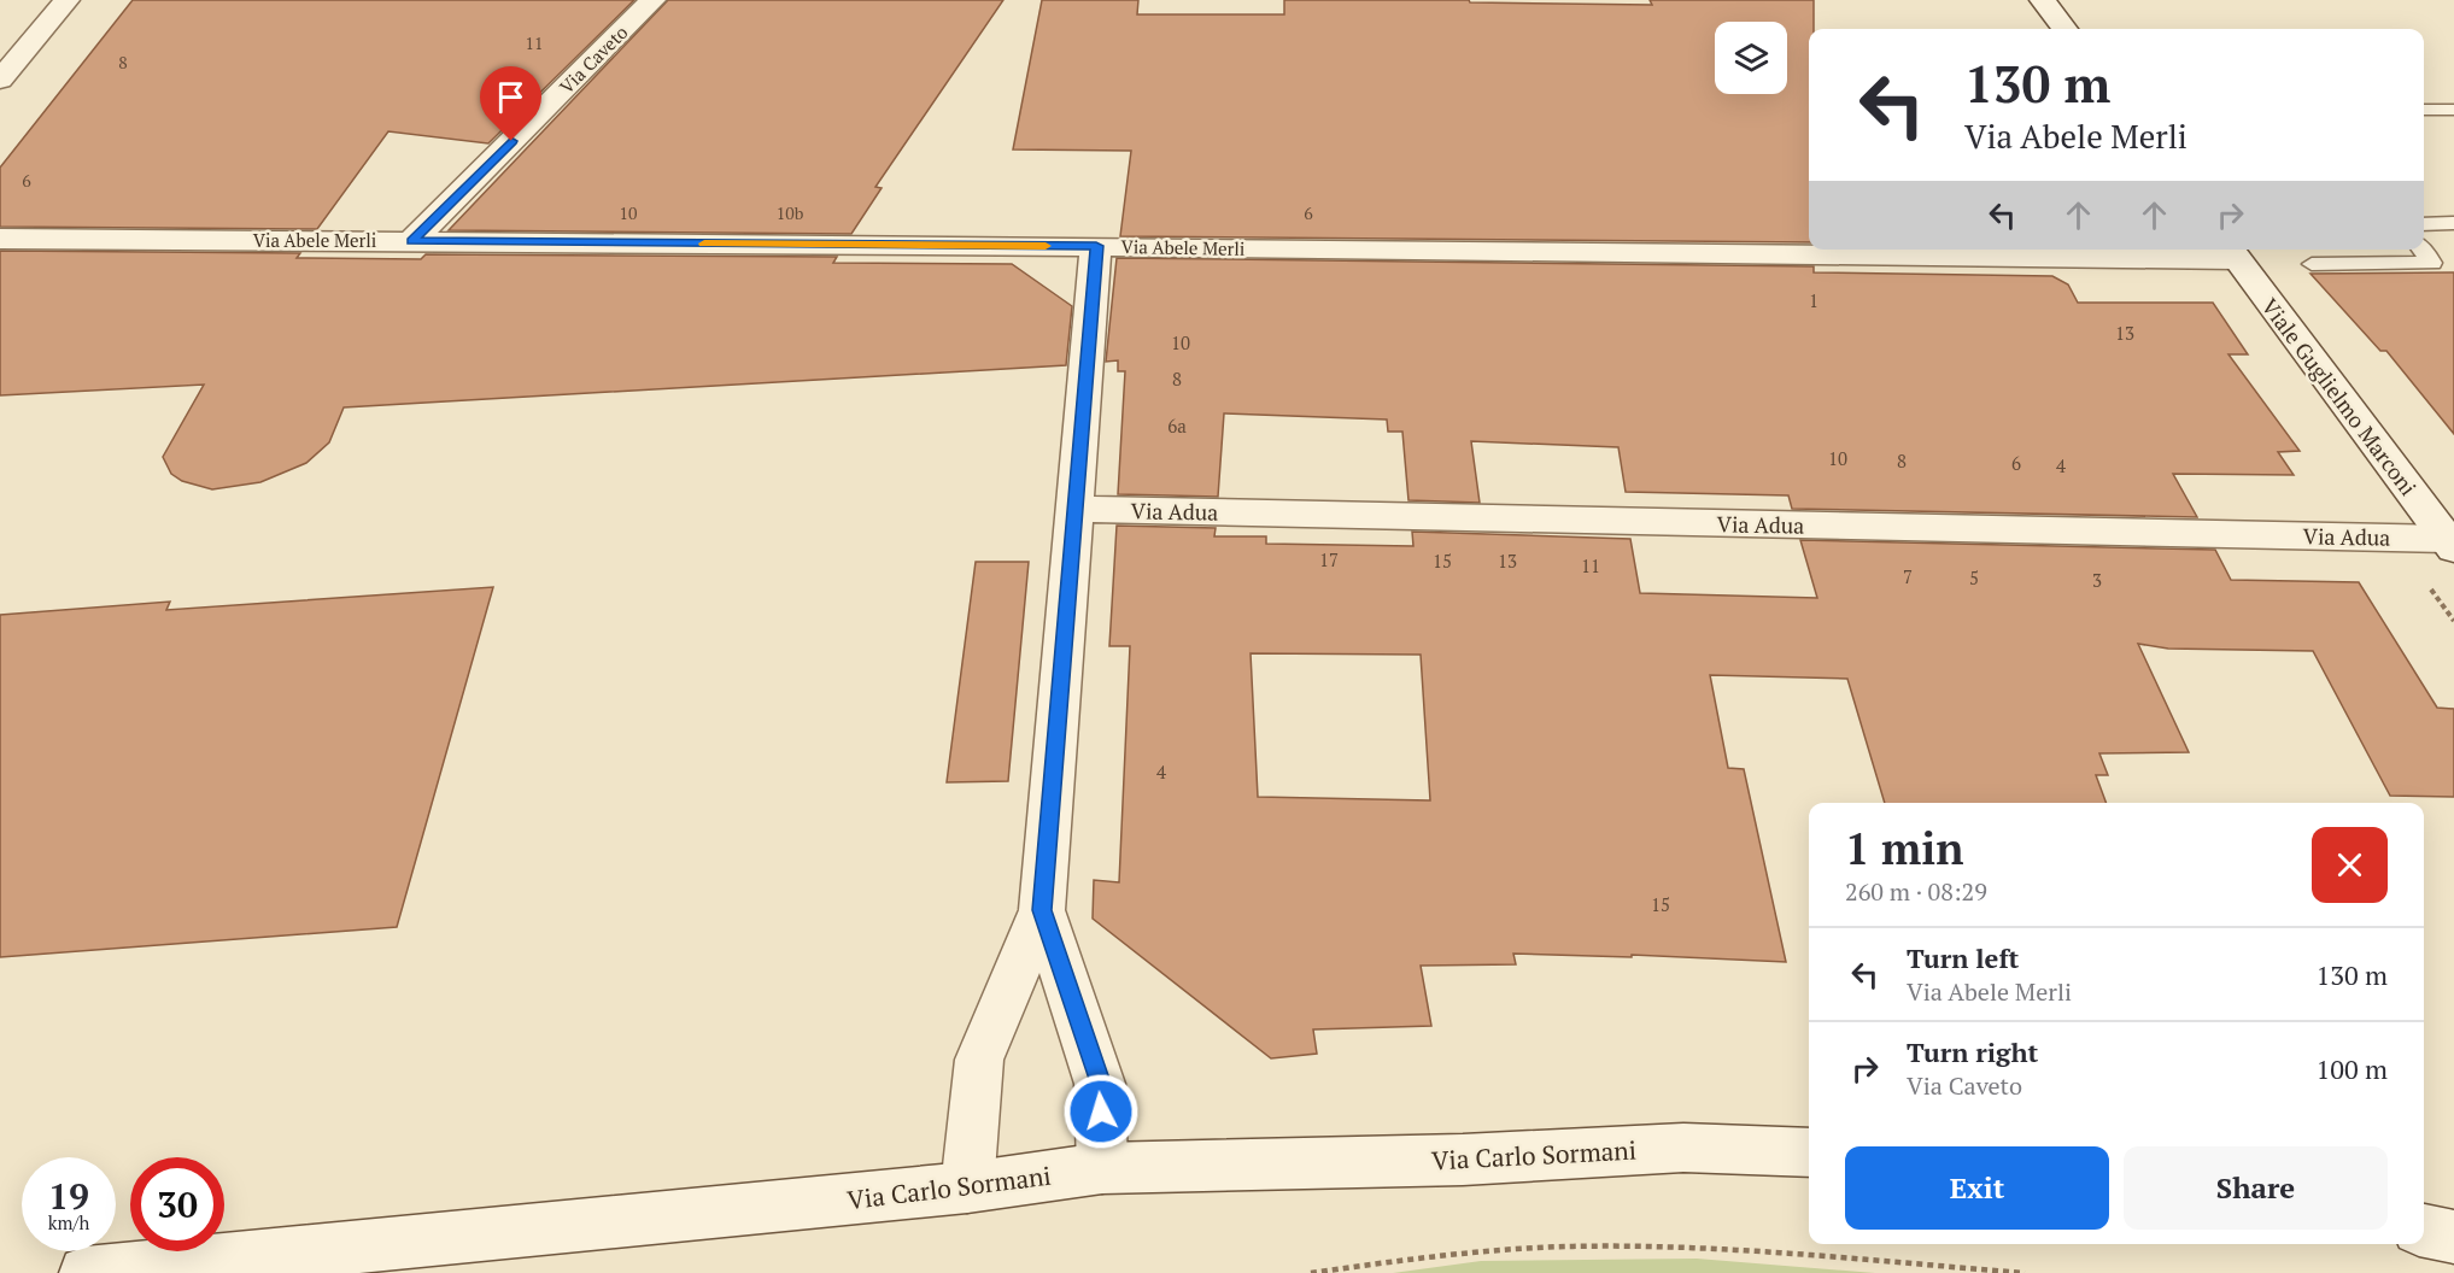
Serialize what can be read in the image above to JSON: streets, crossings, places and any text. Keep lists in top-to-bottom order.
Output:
{
  "streets": {
    "street": [
      "Via Caveto",
      "Via Abele Merli",
      "Viale Guglielmo Marconi",
      "Via Adua",
      "Via Carlo Sormani"
    ]
  },
  "crossings": [
    ["Via Caveto", "Via Abele Merli"],
    ["Via Abele Merli", "Viale Guglielmo Marconi"],
    ["Viale Guglielmo Marconi", "Via Adua"]
  ],
  "house_numbers": [
    "11",
    "8",
    "6",
    "10",
    "10b",
    "6",
    "1",
    "13",
    "10",
    "8",
    "6a",
    "10",
    "8",
    "6",
    "4",
    "17",
    "15",
    "13",
    "11",
    "7",
    "5",
    "3",
    "4",
    "15"
  ],
  "page": {
    "turn": ["130 m", "Via Abele Merli"],
    "heading": ["1 min", "260 m · 08:29"],
    "list": [
      {
        "name": "Turn left",
        "note": "Via Abele Merli",
        "value": "130 m"
      },
      {
        "name": "Turn right",
        "note": "Via Caveto",
        "value": "100 m"
      }
    ],
    "buttons": ["Exit", "Share"],
    "speed": "19 km/h",
    "limit": "30"
  }
}
